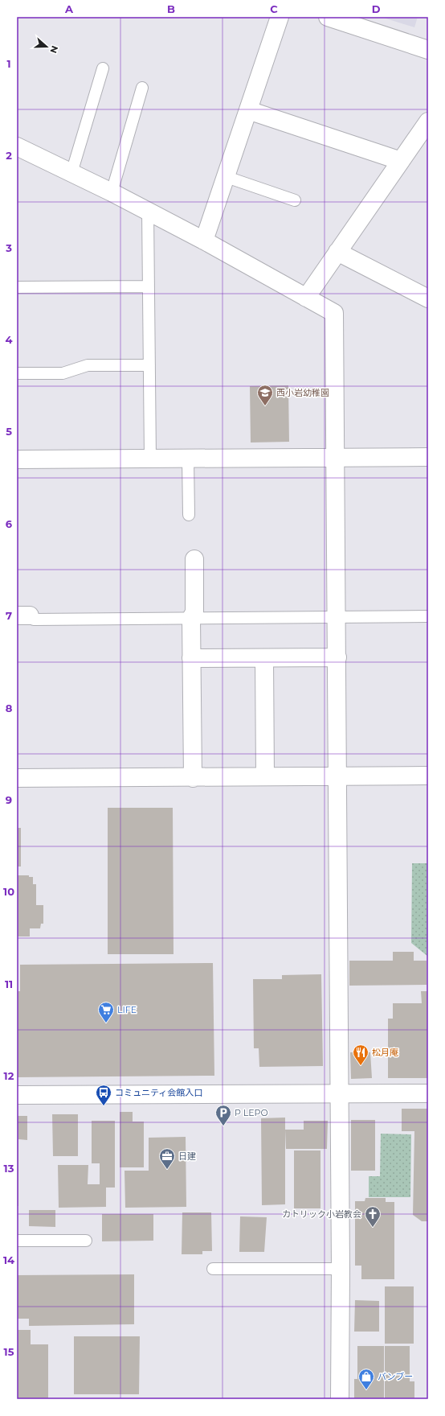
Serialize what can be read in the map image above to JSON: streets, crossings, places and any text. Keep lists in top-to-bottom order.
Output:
{
  "places": {
    "school or university": ["西小岩幼稚園"],
    "supermarket": ["LIFE"],
    "restaurant": ["松月庵"],
    "bus stop": ["コミュニティ会館入口"],
    "parking": ["P LEPO"],
    "office": ["日建"],
    "church": ["カトリック小岩教会"],
    "shop": ["バンブー"]
  },
  "north": "right",
  "grid": {
    "columns": [
      "A",
      "B",
      "C",
      "D"
    ],
    "rows": [
      "1",
      "2",
      "3",
      "4",
      "5",
      "6",
      "7",
      "8",
      "9",
      "10",
      "11",
      "12",
      "13",
      "14",
      "15"
    ]
  }
}
